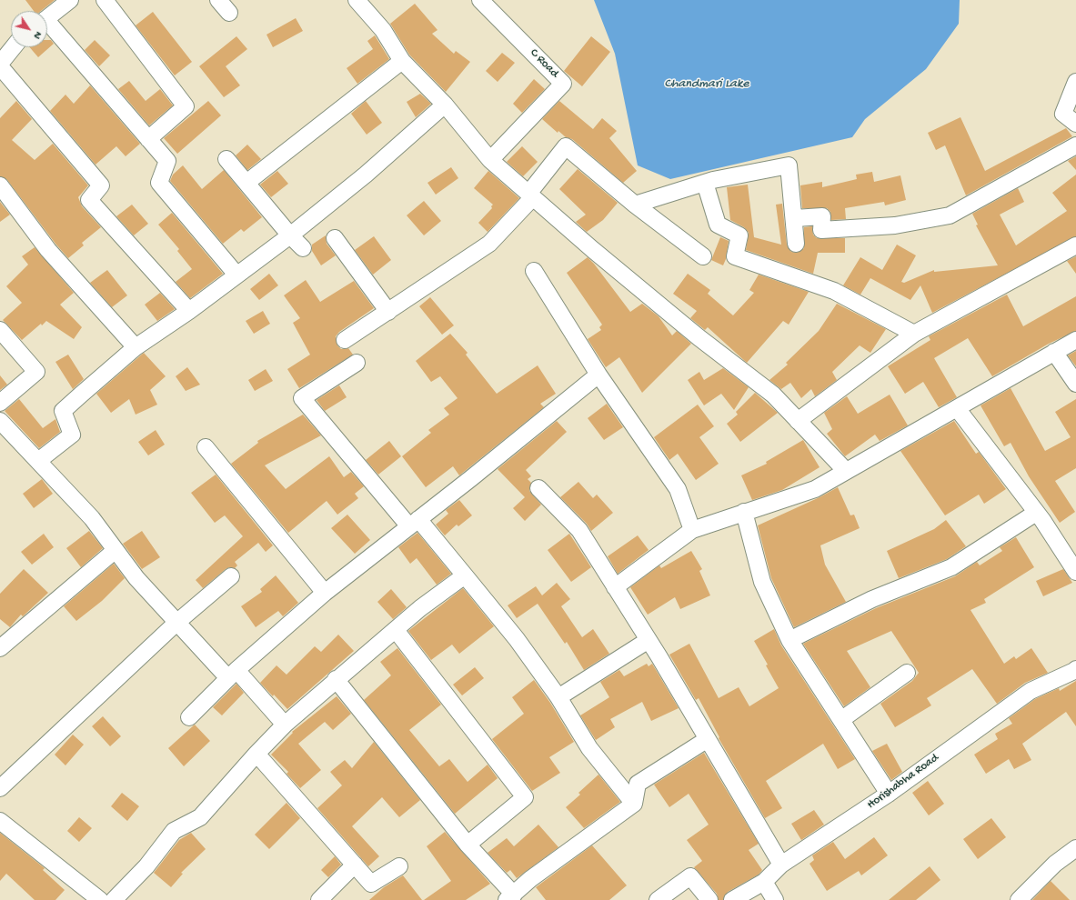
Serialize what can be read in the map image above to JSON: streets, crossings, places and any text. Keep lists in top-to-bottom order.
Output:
{
  "streets": {
    "street": ["C Road", "Horishabha Road"]
  },
  "water": ["Chandmari Lake"],
  "north": "bottom right"
}
